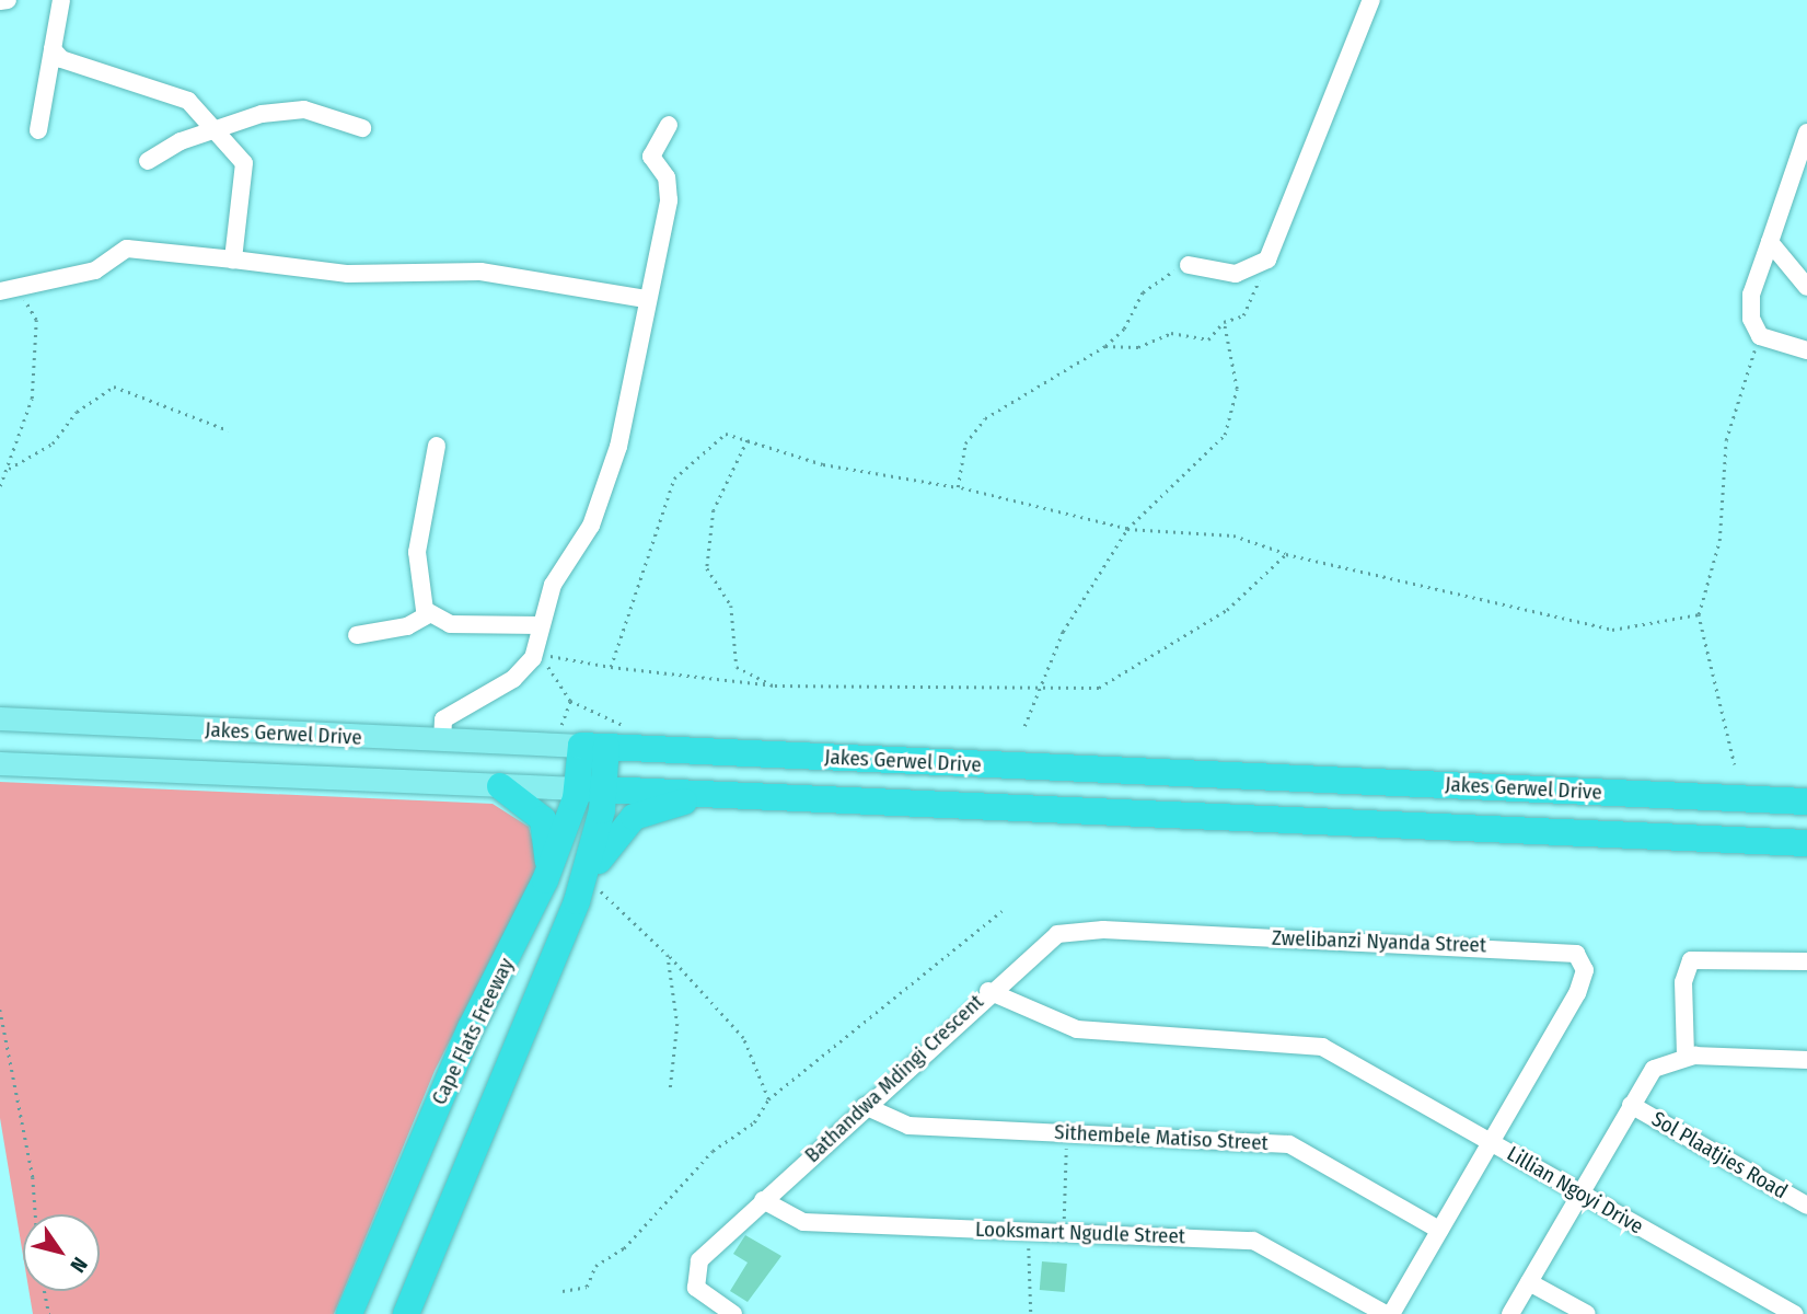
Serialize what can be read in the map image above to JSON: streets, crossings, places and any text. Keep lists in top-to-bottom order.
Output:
{
  "streets": {
    "highway": ["Jakes Gerwel Drive", "Cape Flats Freeway"],
    "street": [
      "Zwelibanzi Nyanda Street",
      "Bathandwa Mdingi Crescent",
      "Sithembele Matiso Street",
      "Sol Plaatjies Road",
      "Lillian Ngoyi Drive",
      "Looksmart Ngudle Street"
    ]
  },
  "crossings": [
    ["Jakes Gerwel Drive", "Cape Flats Freeway"],
    ["Zwelibanzi Nyanda Street", "Bathandwa Mdingi Crescent"],
    ["Zwelibanzi Nyanda Street", "Lillian Ngoyi Drive"],
    ["Bathandwa Mdingi Crescent", "Sithembele Matiso Street"],
    ["Bathandwa Mdingi Crescent", "Lillian Ngoyi Drive"],
    ["Bathandwa Mdingi Crescent", "Looksmart Ngudle Street"],
    ["Sithembele Matiso Street", "Lillian Ngoyi Drive"],
    ["Lillian Ngoyi Drive", "Looksmart Ngudle Street"]
  ],
  "north": "bottom right"
}
